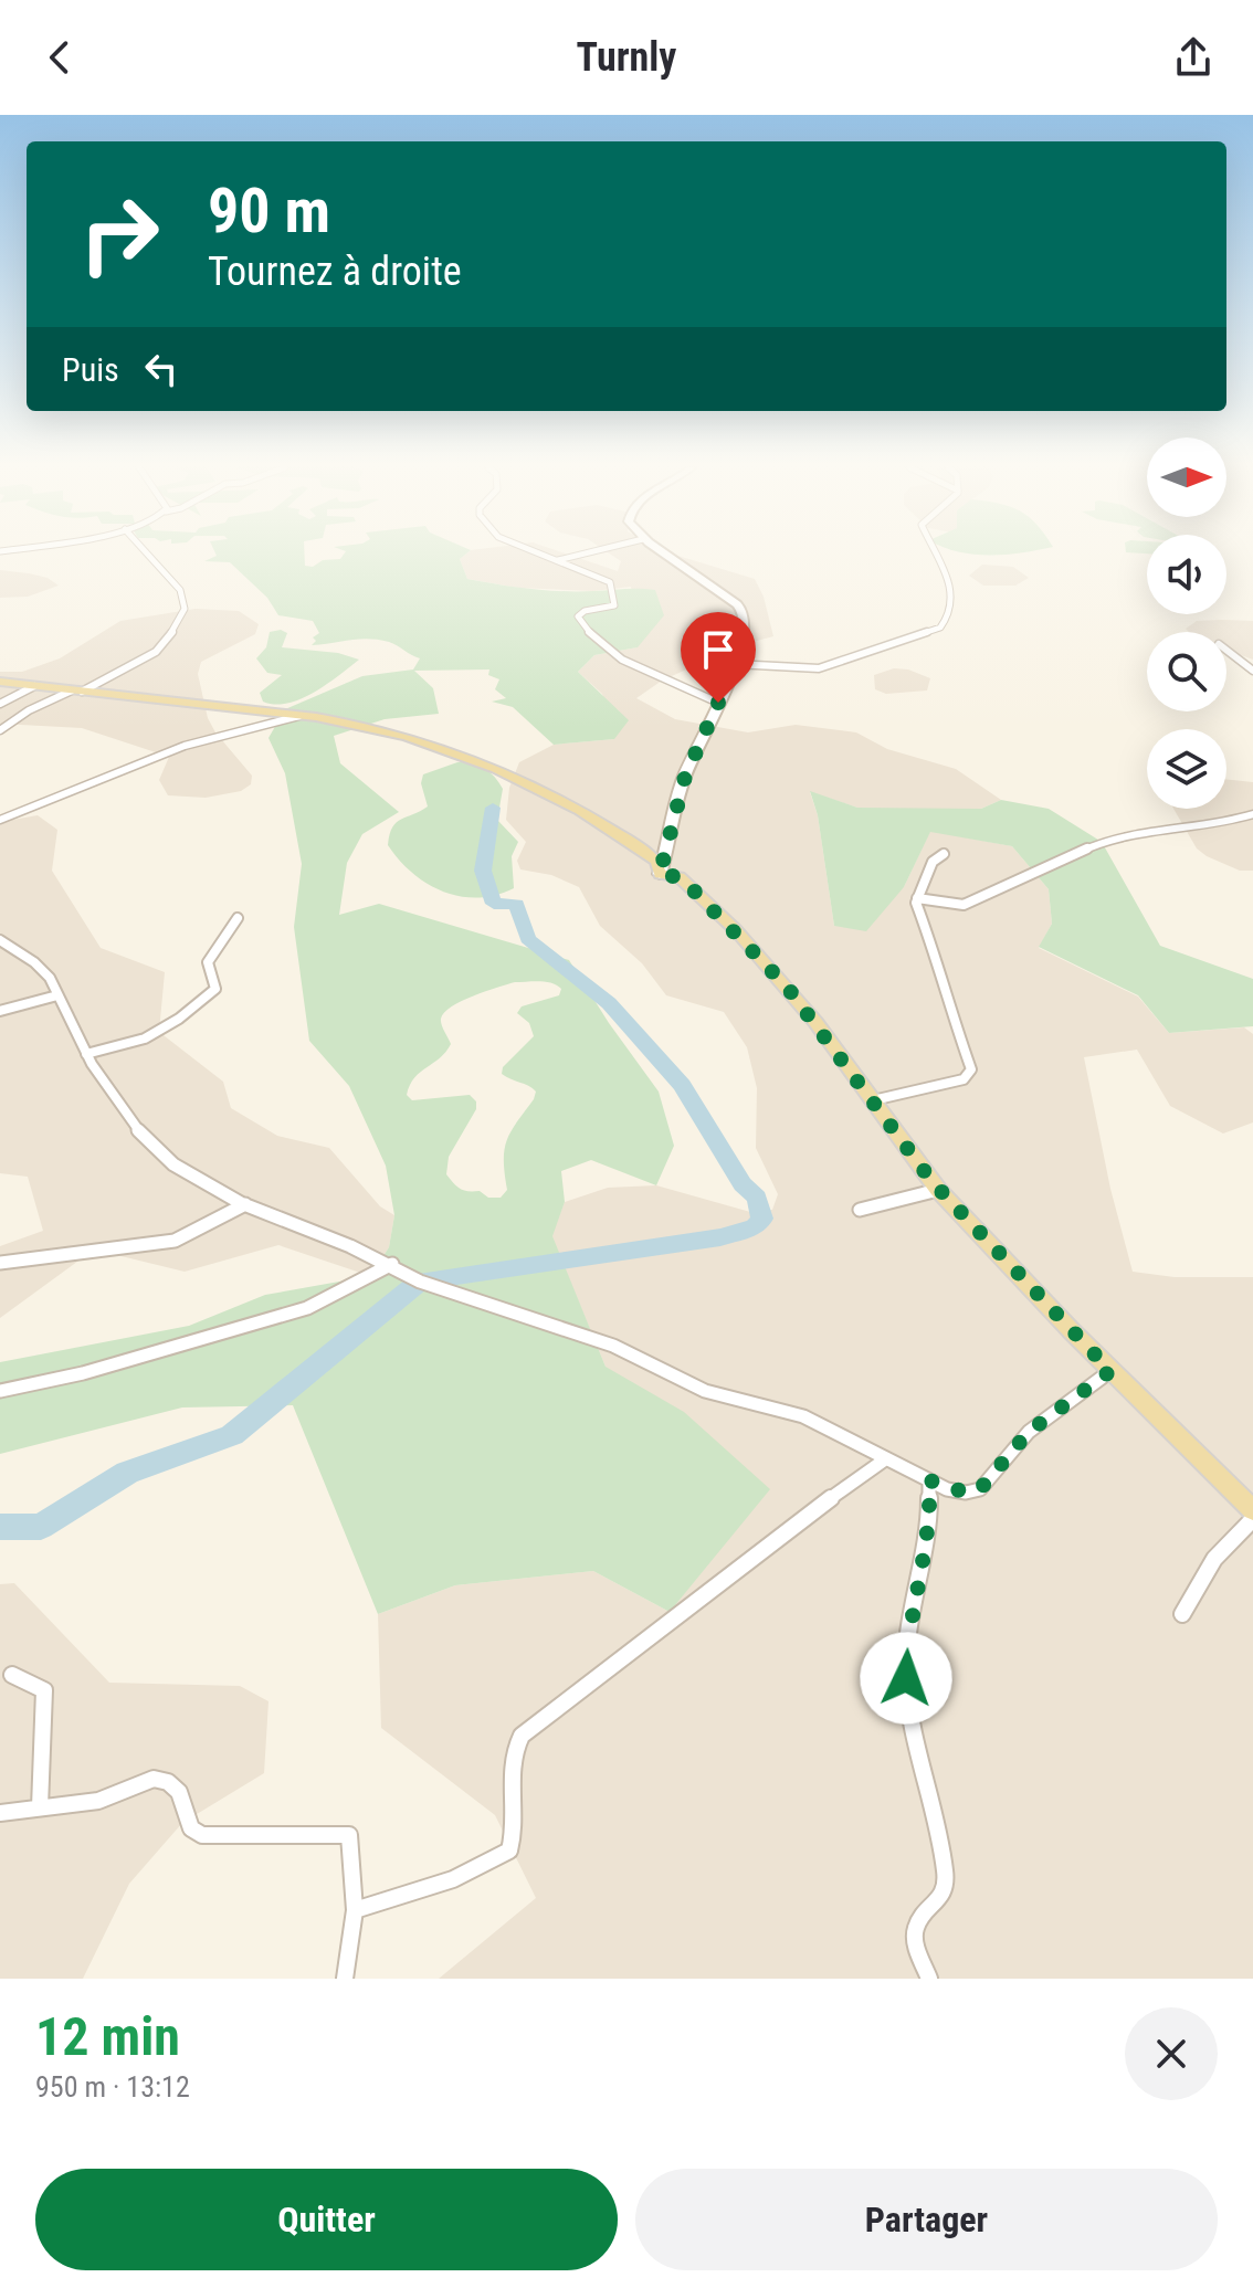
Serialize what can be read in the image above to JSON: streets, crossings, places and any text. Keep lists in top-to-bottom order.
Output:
{
  "north": "right",
  "page": {
    "header": "Turnly",
    "turn": ["90 m", "Tournez à droite"],
    "then": "Puis",
    "heading": ["12 min", "950 m · 13:12"],
    "buttons": ["Quitter", "Partager"]
  }
}
